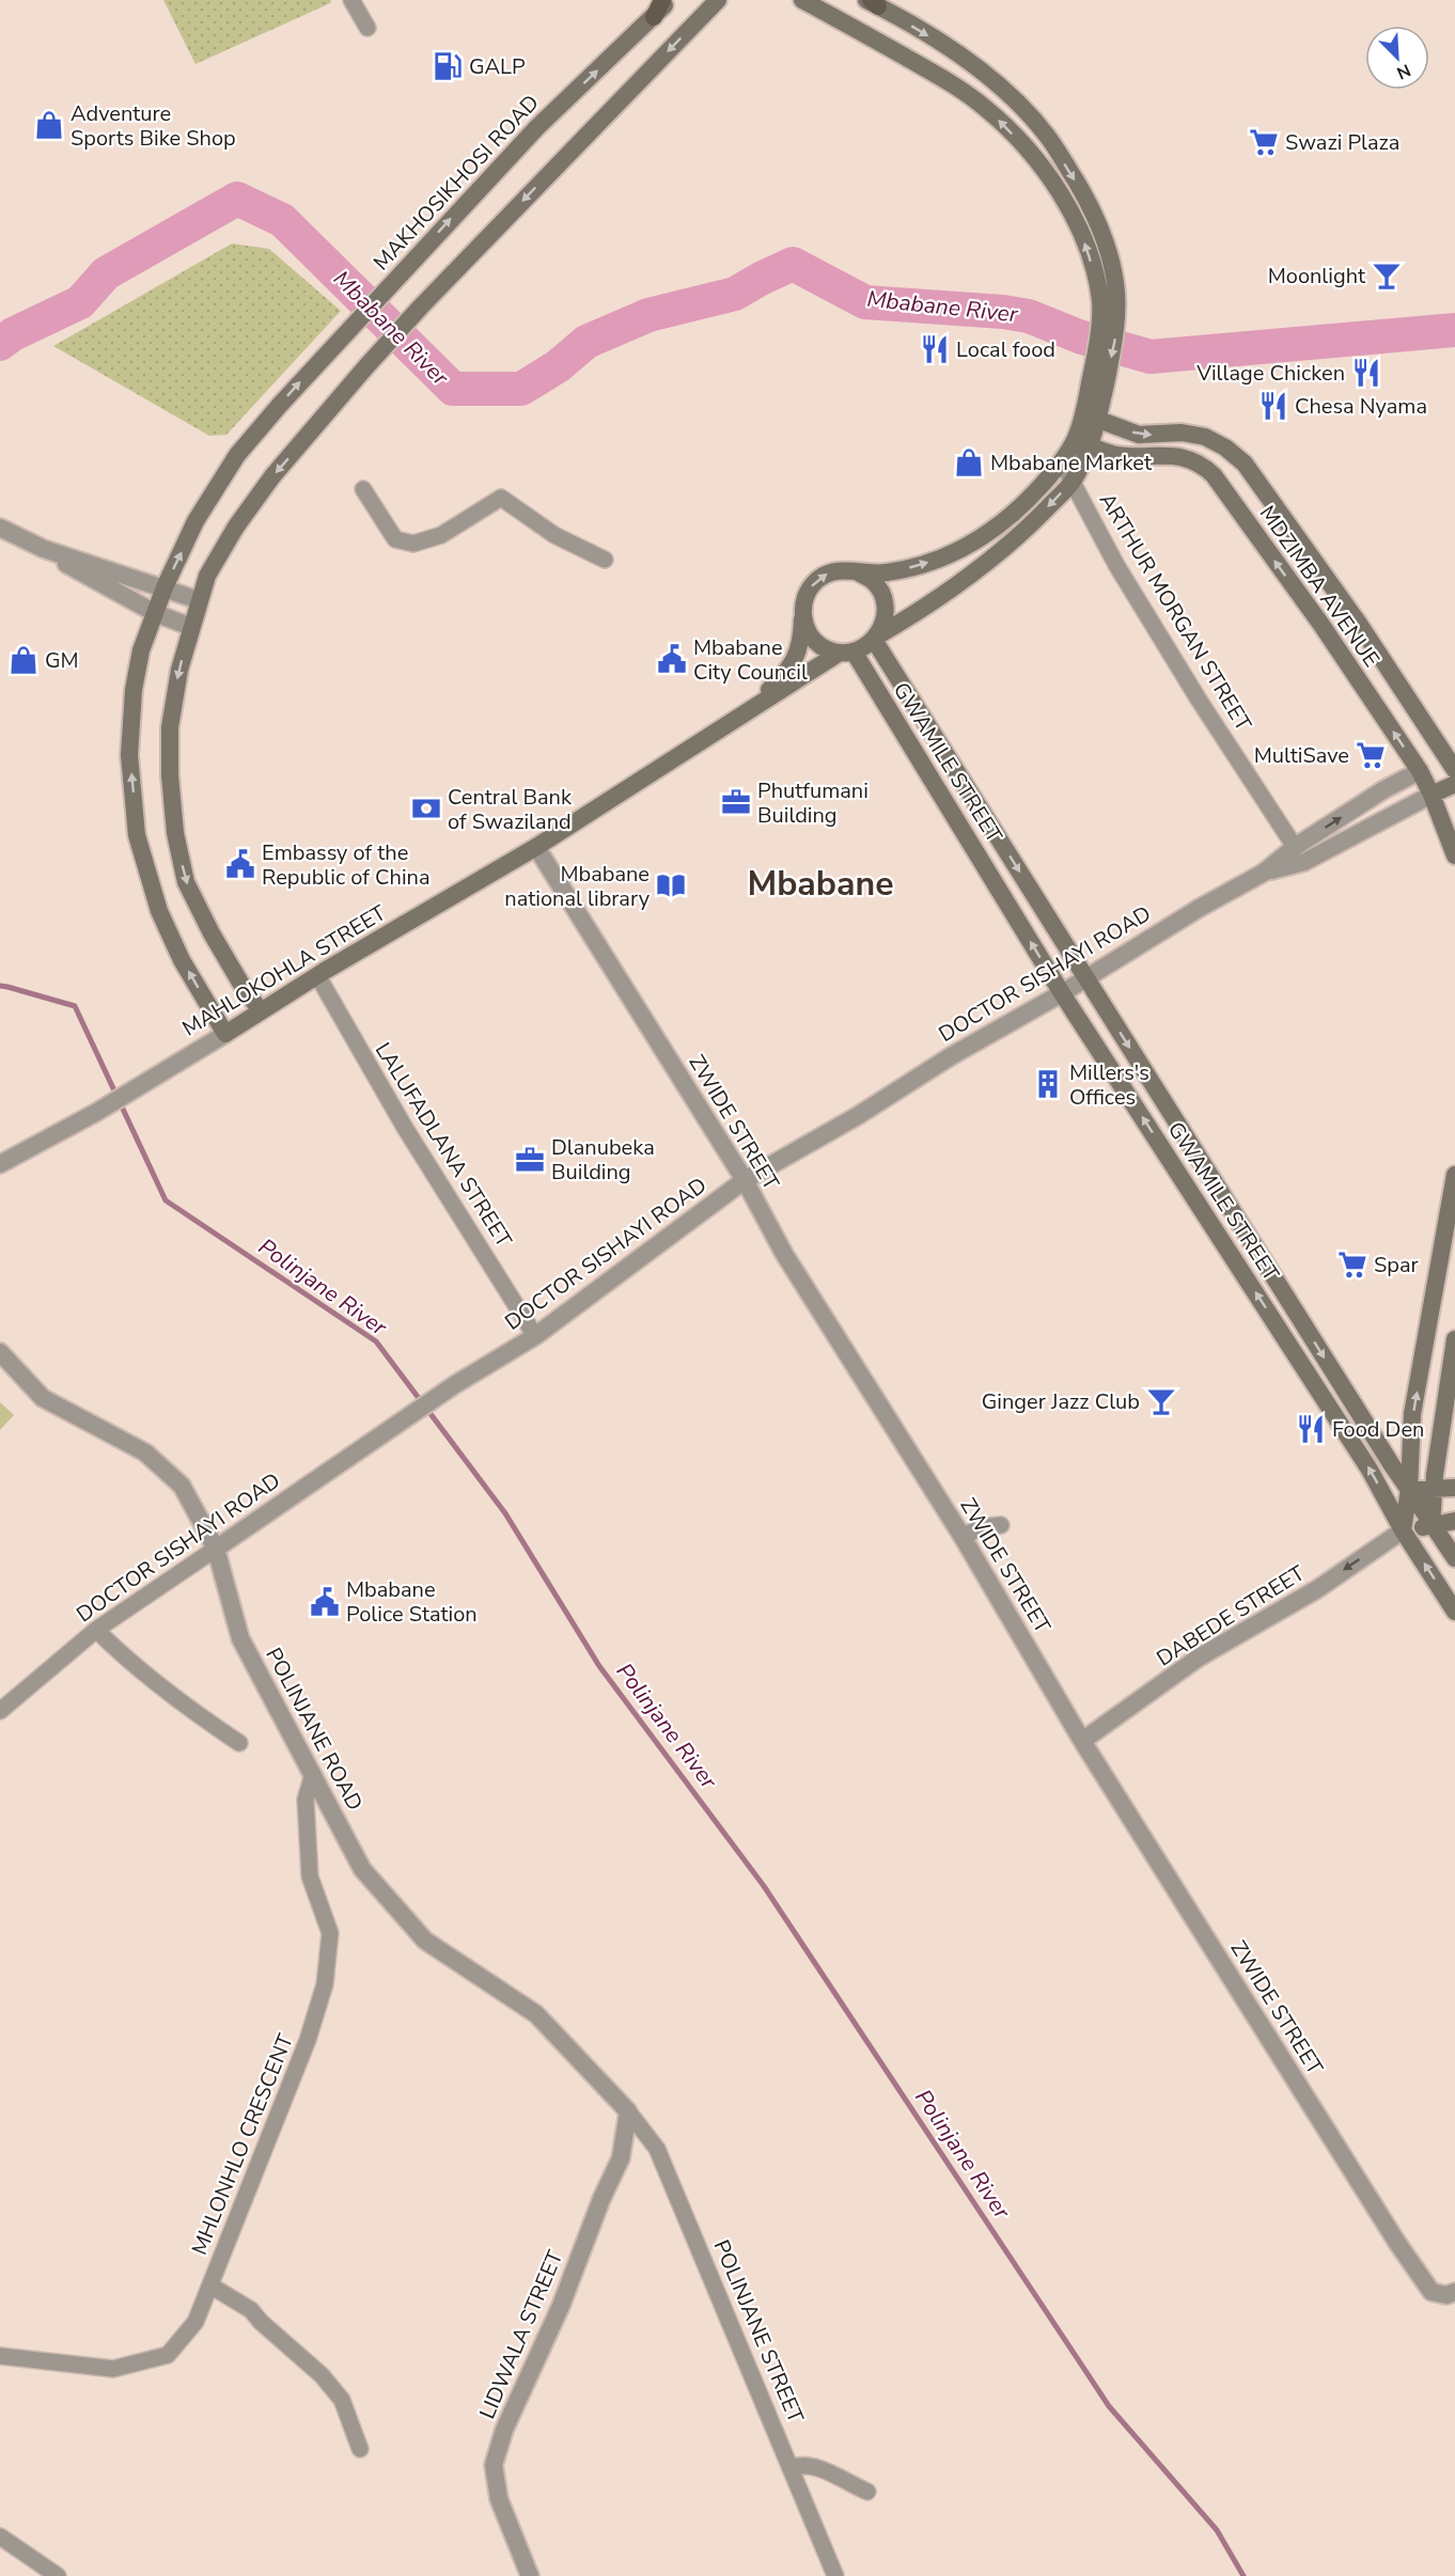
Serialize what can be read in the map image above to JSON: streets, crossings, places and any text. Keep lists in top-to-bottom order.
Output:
{
  "streets": {
    "main road": [
      "MAKHOSIKHOSI ROAD",
      "MDZIMBA AVENUE",
      "GWAMILE STREET",
      "MAHLOKOHLA STREET",
      "DOCTOR SISHAYI ROAD"
    ],
    "street": [
      "ARTHUR MORGAN STREET",
      "ZWIDE STREET",
      "LALUFADLANA STREET",
      "DABEDE STREET",
      "POLINJANE ROAD",
      "MHLONHLO CRESCENT",
      "POLINJANE STREET",
      "LIDWALA STREET"
    ]
  },
  "crossings": [
    ["MAKHOSIKHOSI ROAD", "MAHLOKOHLA STREET"],
    ["MDZIMBA AVENUE", "DOCTOR SISHAYI ROAD"],
    ["ARTHUR MORGAN STREET", "DOCTOR SISHAYI ROAD"],
    ["GWAMILE STREET", "MAHLOKOHLA STREET"],
    ["GWAMILE STREET", "DOCTOR SISHAYI ROAD"],
    ["GWAMILE STREET", "DABEDE STREET"],
    ["MAHLOKOHLA STREET", "ZWIDE STREET"],
    ["MAHLOKOHLA STREET", "LALUFADLANA STREET"],
    ["DOCTOR SISHAYI ROAD", "ZWIDE STREET"],
    ["DOCTOR SISHAYI ROAD", "LALUFADLANA STREET"],
    ["DOCTOR SISHAYI ROAD", "POLINJANE ROAD"],
    ["ZWIDE STREET", "DABEDE STREET"],
    ["POLINJANE ROAD", "MHLONHLO CRESCENT"],
    ["POLINJANE ROAD", "POLINJANE STREET"],
    ["POLINJANE ROAD", "LIDWALA STREET"],
    ["POLINJANE STREET", "LIDWALA STREET"]
  ],
  "one_way": ["DABEDE STREET"],
  "districts": ["Mbabane"],
  "water": ["Mbabane River", "Polinjane River"],
  "places": {
    "fuel station": ["GALP"],
    "shop": ["Adventure Sports Bike Shop", "Mbabane Market", "GM"],
    "supermarket": ["Swazi Plaza", "MultiSave", "Spar"],
    "bar": ["Moonlight", "Ginger Jazz Club"],
    "restaurant": [
      "Local food",
      "Village Chicken",
      "Chesa Nyama",
      "Food Den"
    ],
    "public building": ["Mbabane City Council", "Embassy of the Republic of China", "Mbabane Police Station"],
    "office": ["Phutfumani Building", "Dlanubeka Building"],
    "bank": ["Central Bank of Swaziland"],
    "library": ["Mbabane national library"],
    "building": ["Millers's Offices"]
  },
  "north": "bottom right"
}
